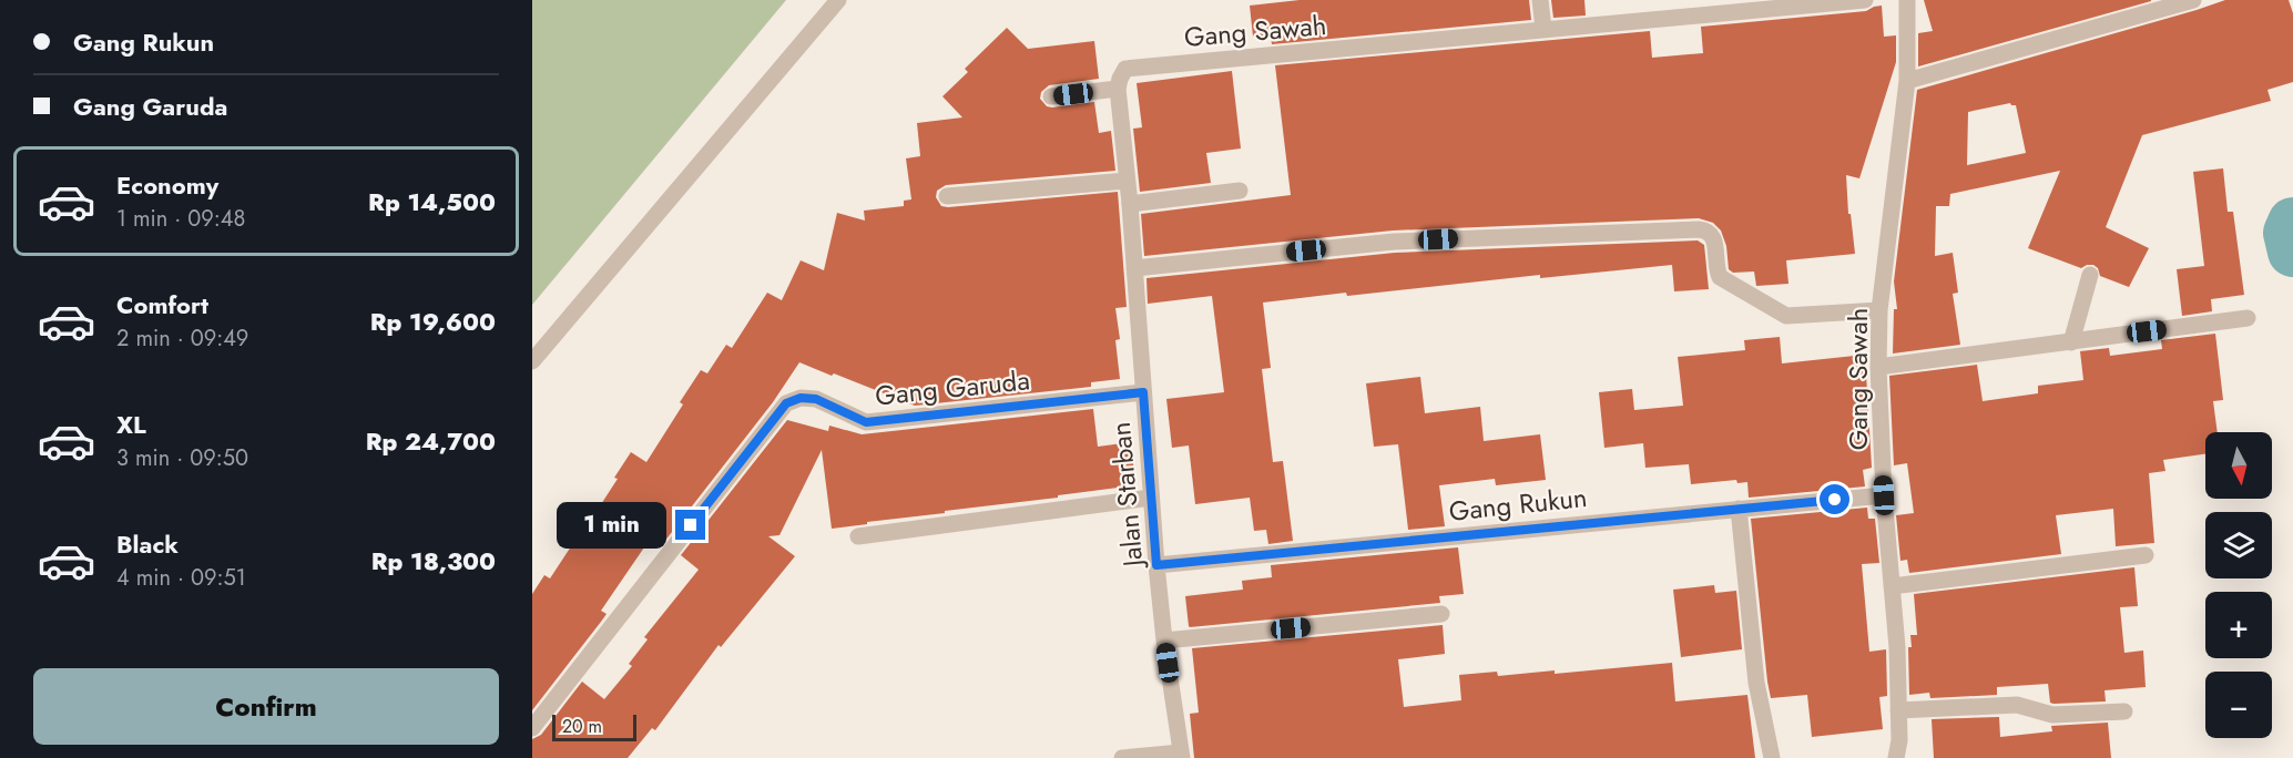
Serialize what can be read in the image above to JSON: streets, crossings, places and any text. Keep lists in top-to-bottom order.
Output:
{
  "streets": {
    "street": [
      "Gang Sawah",
      "Gang Garuda",
      "Jalan Starban",
      "Gang Rukun"
    ]
  },
  "crossings": [
    ["Gang Sawah", "Jalan Starban"],
    ["Gang Sawah", "Gang Rukun"],
    ["Gang Garuda", "Jalan Starban"],
    ["Jalan Starban", "Gang Rukun"]
  ],
  "scale_bar": "20 m",
  "north": "bottom",
  "page": {
    "banner": ["Gang Rukun", "Gang Garuda"],
    "list": [
      {
        "name": "Economy",
        "note": "1 min · 09:48",
        "value": "Rp 14,500"
      },
      {
        "name": "Comfort",
        "note": "2 min · 09:49",
        "value": "Rp 19,600"
      },
      {
        "name": "XL",
        "note": "3 min · 09:50",
        "value": "Rp 24,700"
      },
      {
        "name": "Black",
        "note": "4 min · 09:51",
        "value": "Rp 18,300"
      }
    ],
    "map_buttons": ["+", "−"],
    "bubble": "1 min",
    "buttons": "Confirm",
    "scale": "20 m"
  }
}
